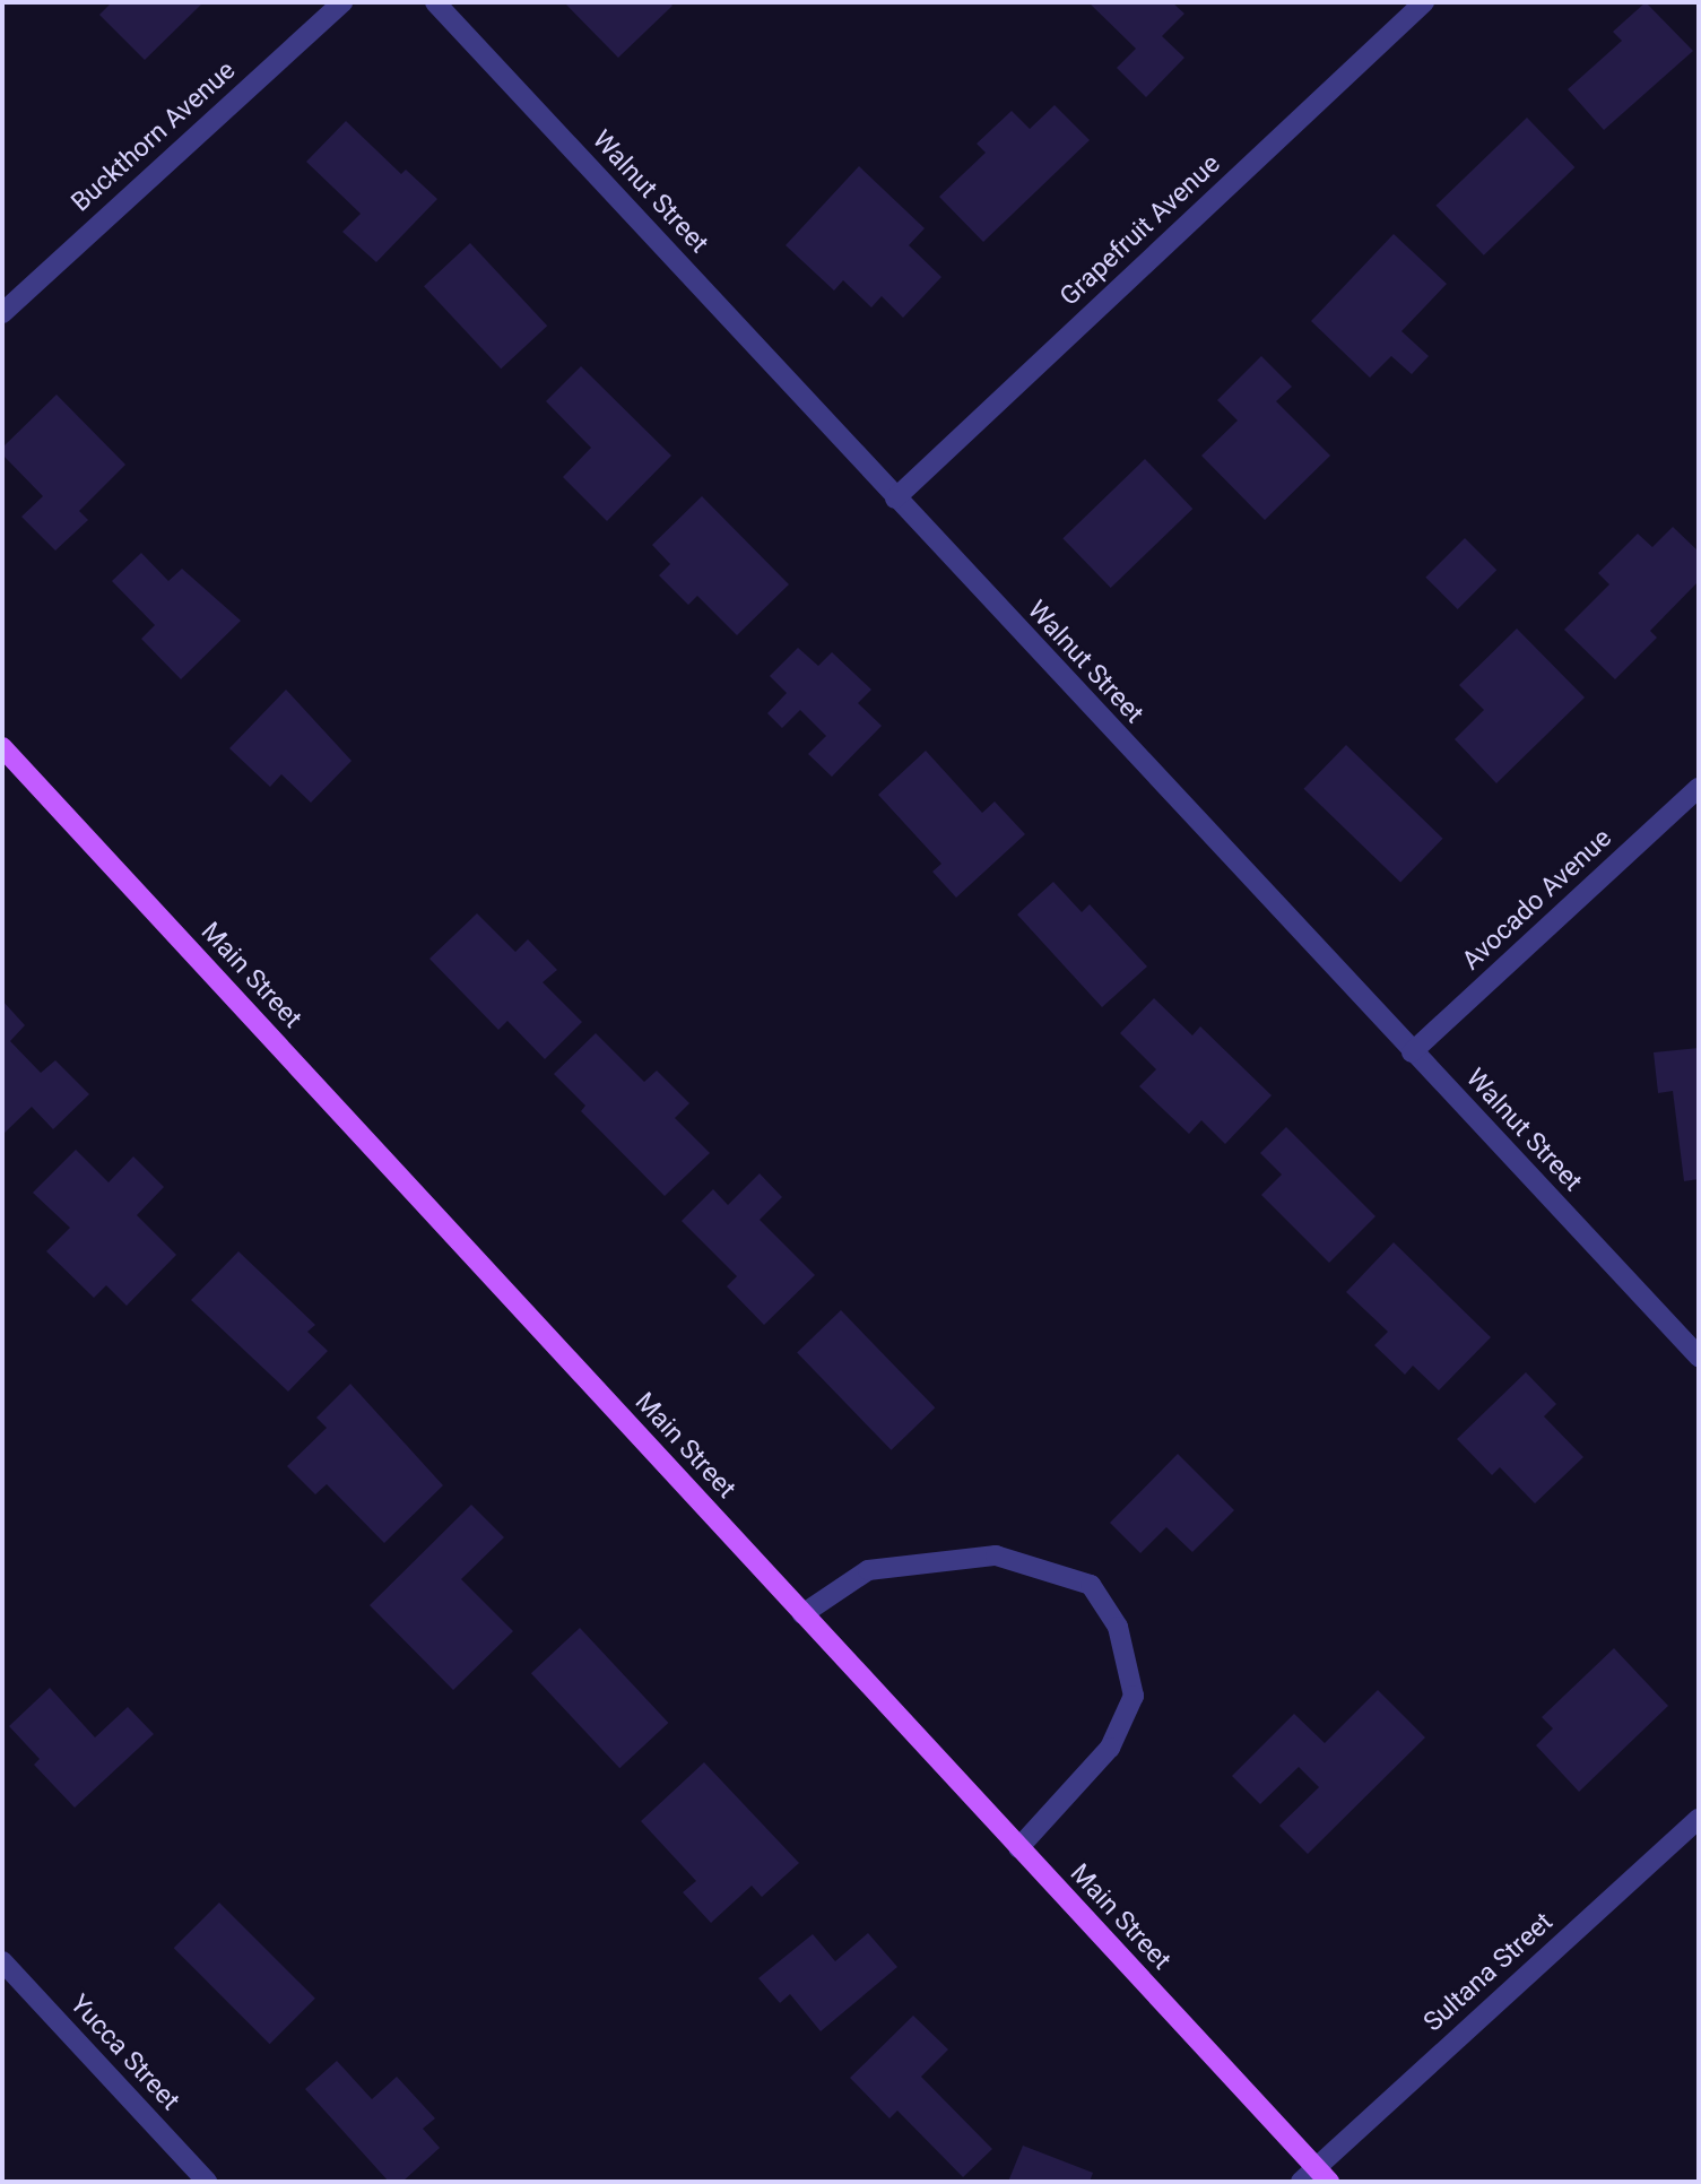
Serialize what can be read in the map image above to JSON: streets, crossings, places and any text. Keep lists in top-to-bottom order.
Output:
{
  "streets": {
    "main road": ["Main Street"],
    "street": [
      "Buckthorn Avenue",
      "Walnut Street",
      "Grapefruit Avenue",
      "Avocado Avenue",
      "Sultana Street",
      "Yucca Street"
    ]
  },
  "crossings": [
    ["Walnut Street", "Grapefruit Avenue"],
    ["Walnut Street", "Avocado Avenue"],
    ["Main Street", "Sultana Street"]
  ]
}
